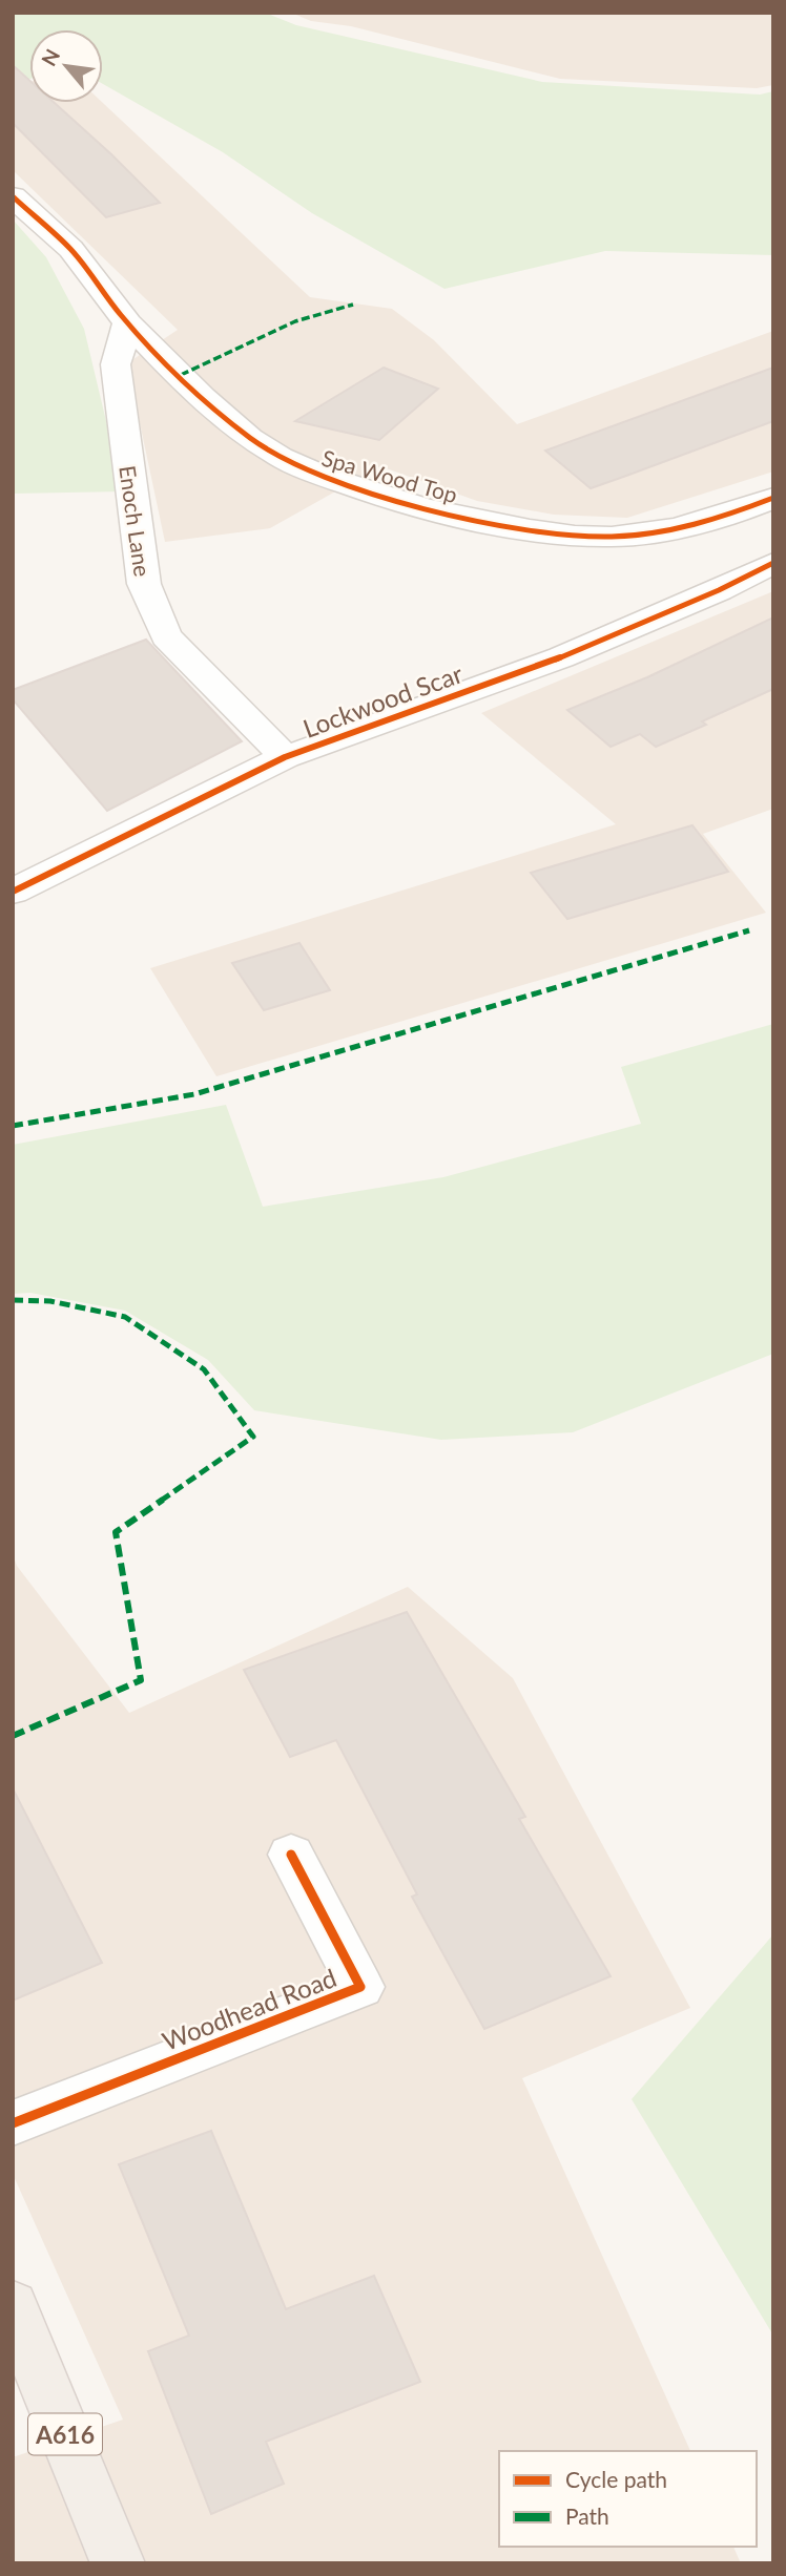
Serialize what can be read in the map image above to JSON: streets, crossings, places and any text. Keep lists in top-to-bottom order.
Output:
{
  "streets": {
    "main road": ["A616"],
    "street": [
      "Spa Wood Top",
      "Enoch Lane",
      "Lockwood Scar",
      "Woodhead Road"
    ]
  },
  "crossings": [
    ["Spa Wood Top", "Enoch Lane"],
    ["Enoch Lane", "Lockwood Scar"]
  ],
  "legend": ["Cycle path", "Path"],
  "north": "top left"
}
